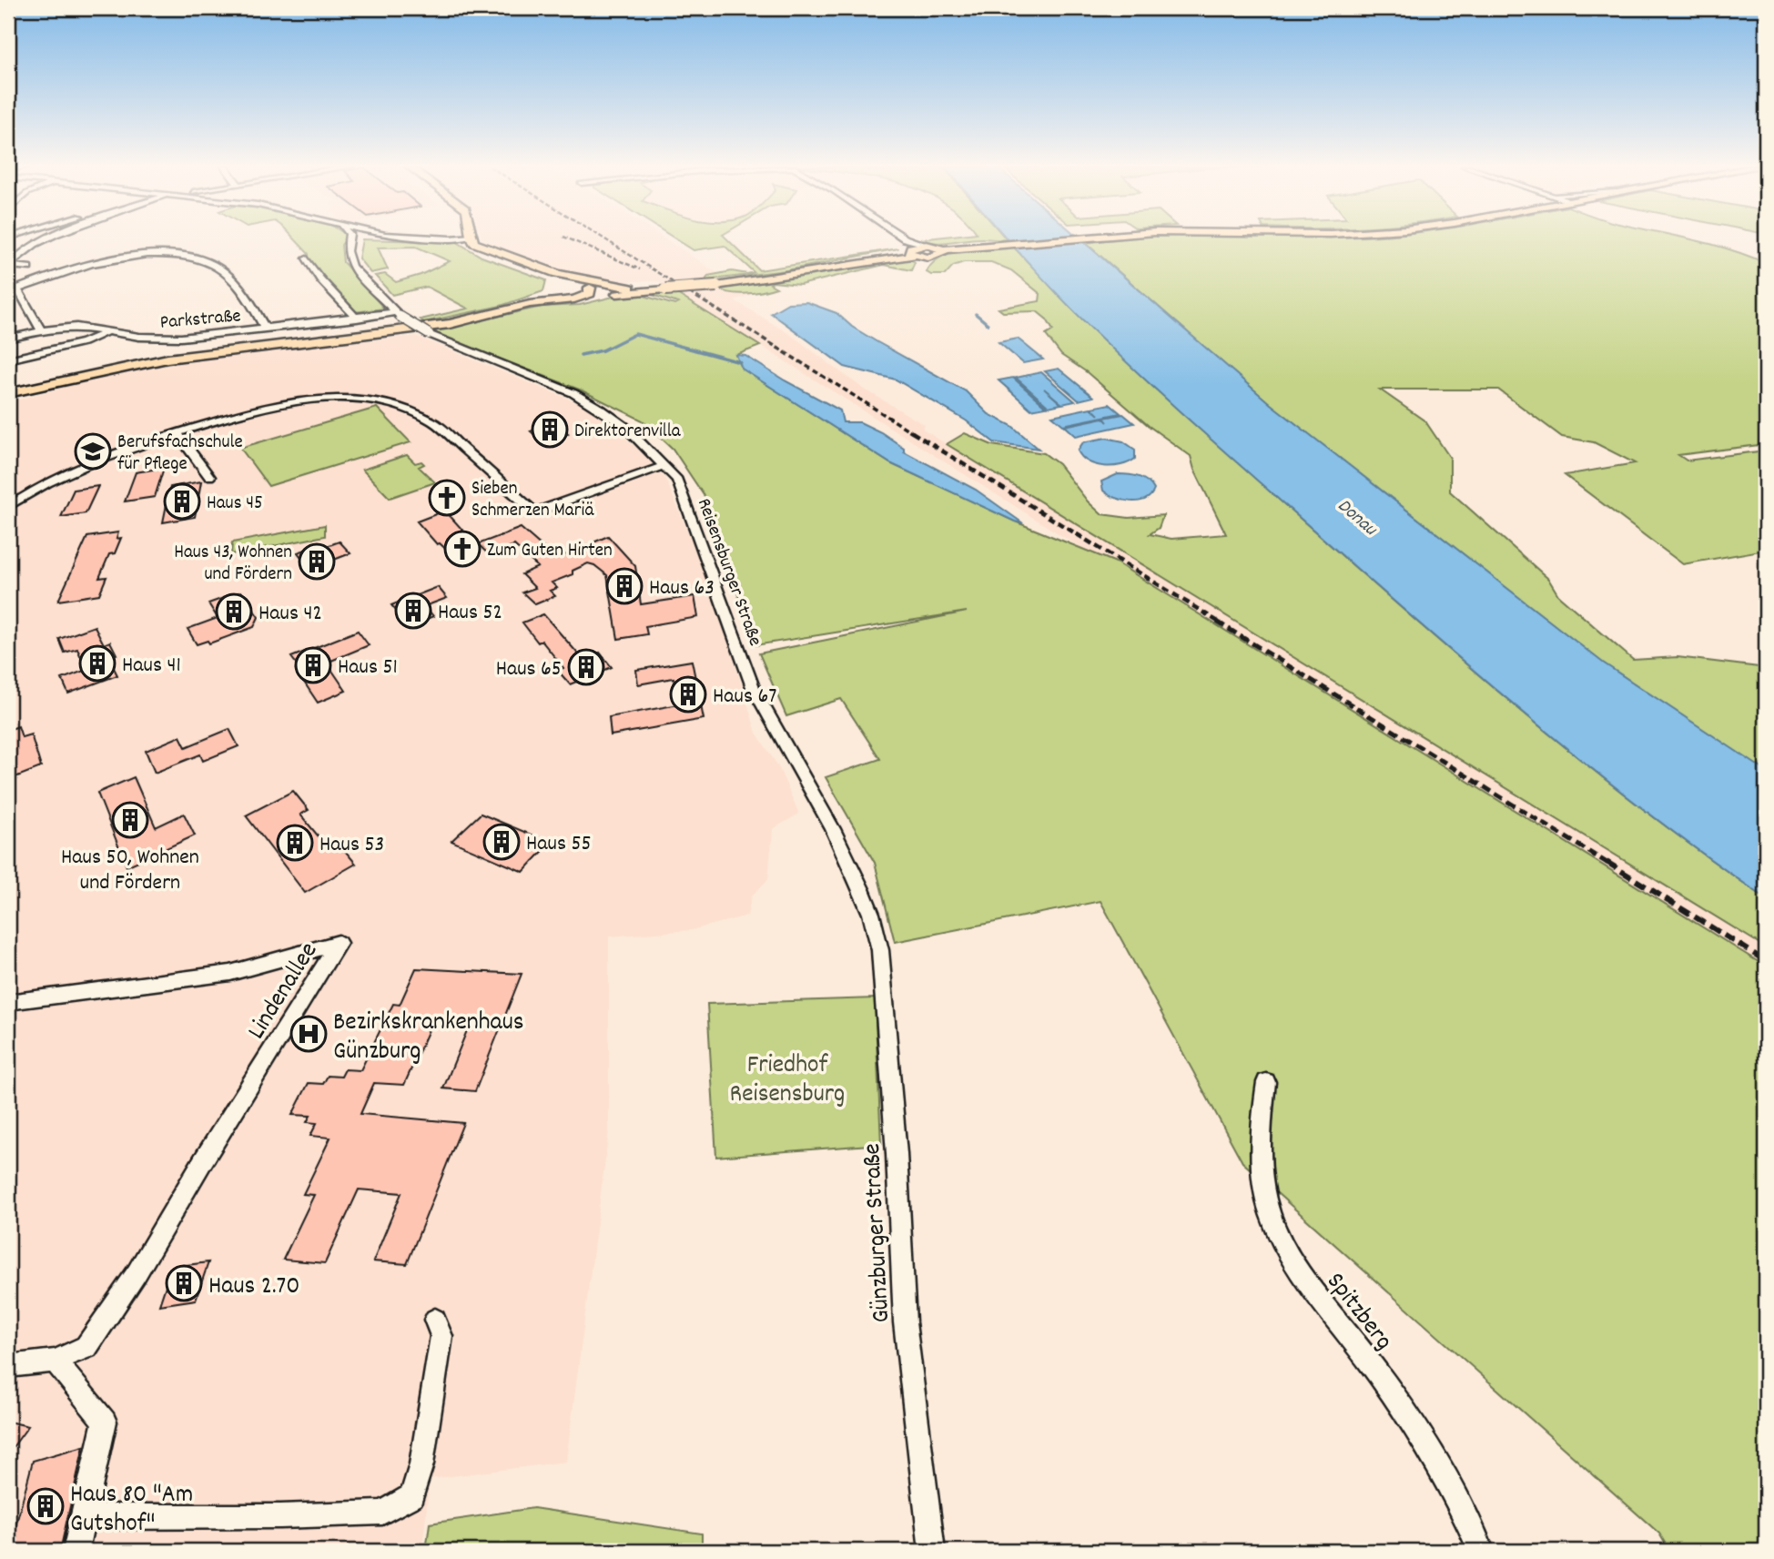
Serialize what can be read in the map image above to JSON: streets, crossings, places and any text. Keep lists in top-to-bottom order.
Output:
{
  "streets": {
    "street": [
      "Parkstraße",
      "Reisensburger Straße",
      "Lindenallee",
      "Günzburger Straße",
      "Spitzberg"
    ]
  },
  "crossings": [
    ["Parkstraße", "Reisensburger Straße"],
    ["Reisensburger Straße", "Günzburger Straße"]
  ],
  "water": ["Donau"],
  "parks": ["Friedhof Reisensburg"],
  "places": {
    "building": [
      "Direktorenvilla",
      "Haus 45",
      "Haus 43, Wohnen und Fördern",
      "Haus 63",
      "Haus 52",
      "Haus 42",
      "Haus 41",
      "Haus 51",
      "Haus 65",
      "Haus 67",
      "Haus 50, Wohnen und Fördern",
      "Haus 55",
      "Haus 53",
      "Haus 2.70",
      "Haus 80 \"Am Gutshof\""
    ],
    "school or university": ["Berufsfachschule für Pflege"],
    "church": ["Sieben Schmerzen Mariä", "Zum Guten Hirten"],
    "hospital": ["Bezirkskrankenhaus Günzburg"]
  }
}
